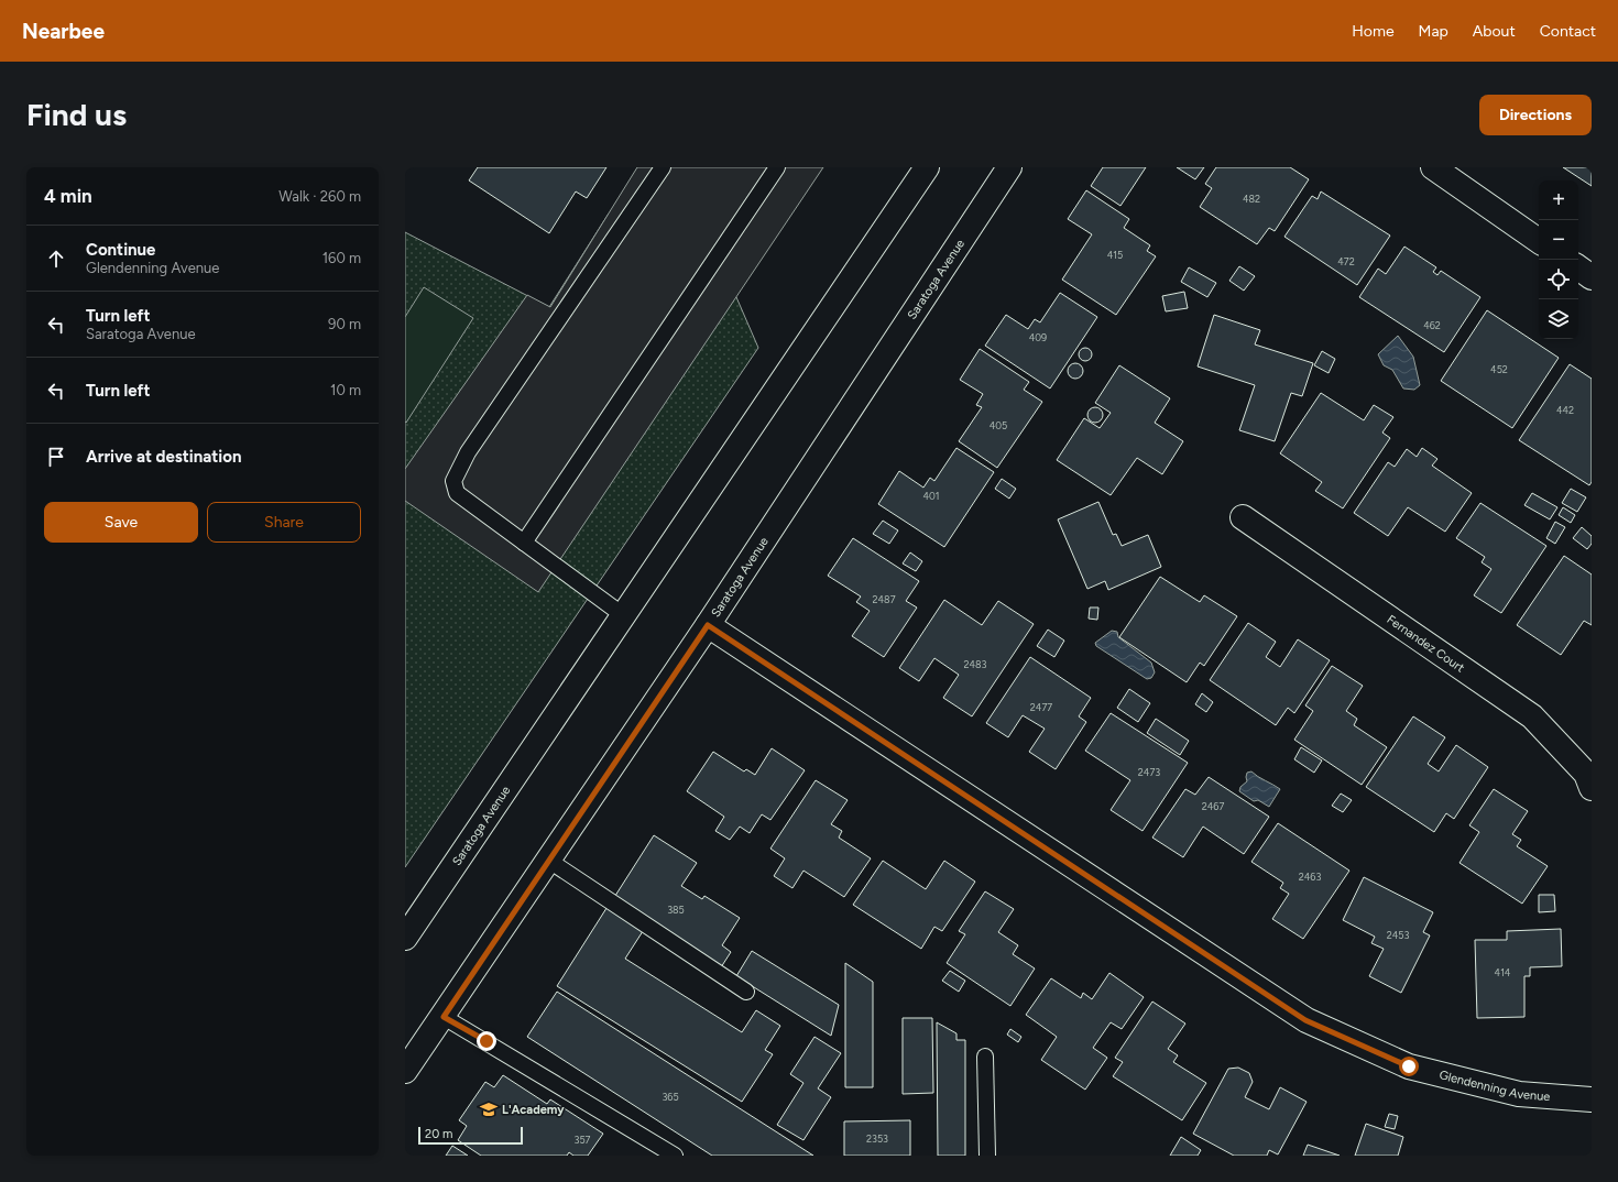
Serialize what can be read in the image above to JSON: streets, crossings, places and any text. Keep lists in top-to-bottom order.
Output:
{
  "streets": {
    "main road": ["Saratoga Avenue", "Fernandez Court", "Glendenning Avenue"]
  },
  "crossings": [
    ["Saratoga Avenue", "Glendenning Avenue"]
  ],
  "places": {
    "school or university": ["L'Academy"]
  },
  "house_numbers": [
    "482",
    "415",
    "472",
    "462",
    "409",
    "452",
    "442",
    "405",
    "401",
    "2487",
    "2483",
    "2477",
    "2473",
    "2467",
    "2463",
    "385",
    "2453",
    "414",
    "365",
    "2353",
    "357"
  ],
  "scale_bar": "20 m",
  "page": {
    "header": "Nearbee",
    "nav": [
      "Home",
      "Map",
      "About",
      "Contact"
    ],
    "buttons": [
      "Directions",
      ["Save", "Share"]
    ],
    "title": "Find us",
    "heading": ["4 min", "Walk · 260 m"],
    "map_buttons": ["+", "−"],
    "list": [
      ["Continue", "Glendenning Avenue", "160 m"],
      ["Turn left", "Saratoga Avenue", "90 m"],
      ["Turn left", "10 m"],
      "Arrive at destination"
    ],
    "scale": "20 m"
  }
}
